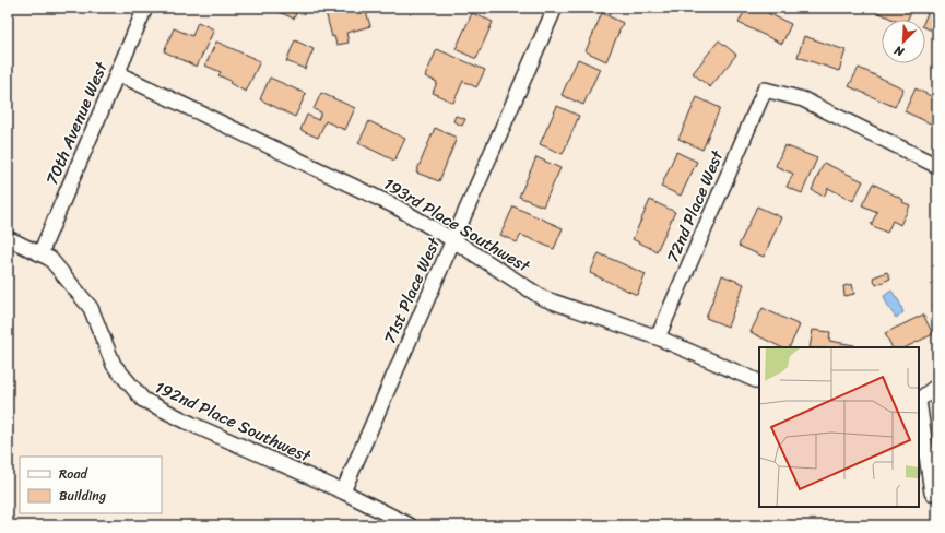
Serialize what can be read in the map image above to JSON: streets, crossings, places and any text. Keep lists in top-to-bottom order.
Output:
{
  "streets": {
    "street": [
      "70th Avenue West",
      "72nd Place West",
      "193rd Place Southwest",
      "71st Place West",
      "192nd Place Southwest"
    ]
  },
  "crossings": [
    ["70th Avenue West", "193rd Place Southwest"],
    ["70th Avenue West", "192nd Place Southwest"],
    ["72nd Place West", "193rd Place Southwest"],
    ["193rd Place Southwest", "71st Place West"],
    ["71st Place West", "192nd Place Southwest"]
  ],
  "legend": ["Road", "Building"],
  "north": "bottom left"
}
